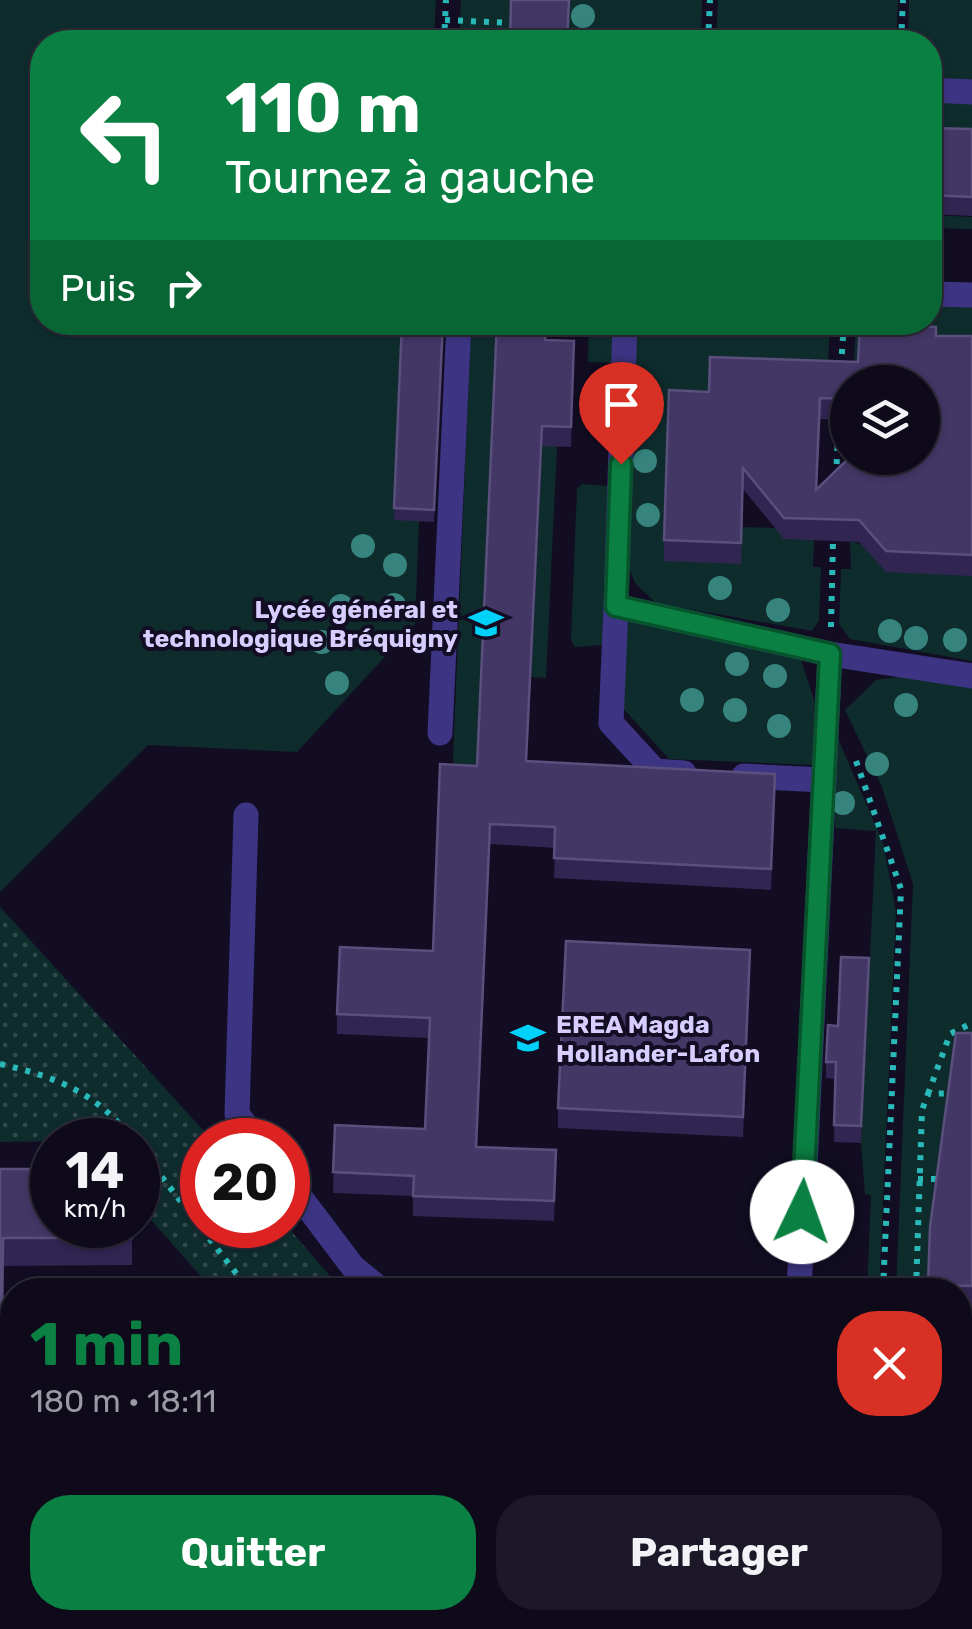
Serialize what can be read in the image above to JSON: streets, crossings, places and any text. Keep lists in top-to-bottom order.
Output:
{
  "places": {
    "school or university": ["Lycée général et technologique Bréquigny", "EREA Magda Hollander-Lafon"]
  },
  "page": {
    "turn": ["110 m", "Tournez à gauche"],
    "then": "Puis",
    "speed": "14 km/h",
    "limit": "20",
    "heading": ["1 min", "180 m · 18:11"],
    "buttons": ["Quitter", "Partager"]
  }
}
